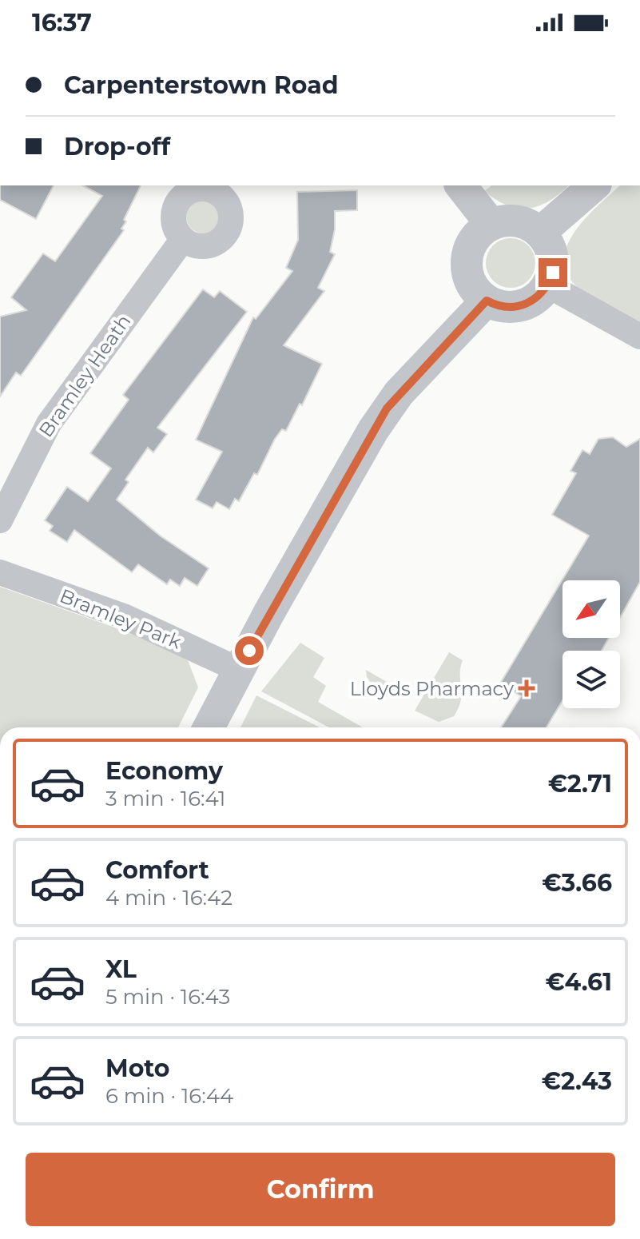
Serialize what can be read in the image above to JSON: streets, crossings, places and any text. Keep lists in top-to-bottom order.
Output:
{
  "streets": {
    "street": ["Bramley Heath", "Bramley Park"]
  },
  "places": {
    "health": ["Lloyds Pharmacy"]
  },
  "north": "bottom left",
  "page": {
    "status": "16:37",
    "banner": ["Carpenterstown Road", "Drop-off"],
    "list": [
      {
        "name": "Economy",
        "note": "3 min · 16:41",
        "value": "€2.71"
      },
      {
        "name": "Comfort",
        "note": "4 min · 16:42",
        "value": "€3.66"
      },
      {
        "name": "XL",
        "note": "5 min · 16:43",
        "value": "€4.61"
      },
      {
        "name": "Moto",
        "note": "6 min · 16:44",
        "value": "€2.43"
      }
    ],
    "buttons": "Confirm"
  }
}
